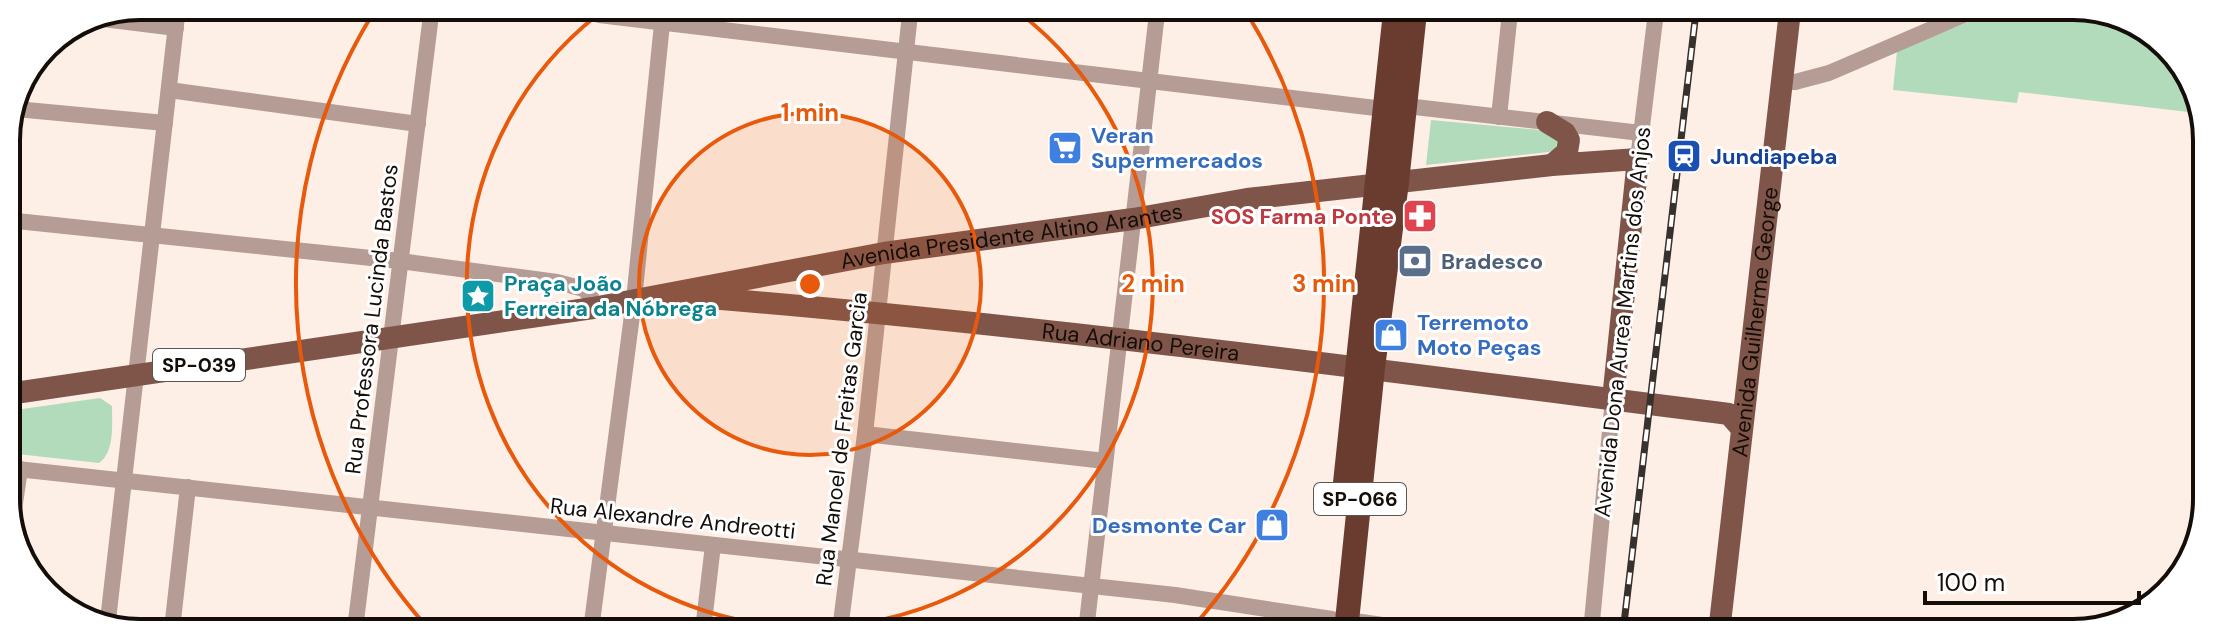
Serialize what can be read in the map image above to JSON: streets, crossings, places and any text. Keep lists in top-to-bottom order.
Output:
{
  "streets": {
    "highway": ["SP-066"],
    "main road": [
      "Avenida Presidente Altino Arantes",
      "Avenida Dona Aurea Martins dos Anjos",
      "Avenida Guilherme George",
      "Rua Adriano Pereira",
      "SP-039"
    ],
    "street": ["Rua Professora Lucinda Bastos", "Rua Manoel de Freitas Garcia", "Rua Alexandre Andreotti"]
  },
  "crossings": [
    ["Avenida Presidente Altino Arantes", "Rua Professora Lucinda Bastos"],
    ["Avenida Presidente Altino Arantes", "Avenida Dona Aurea Martins dos Anjos"],
    ["Avenida Presidente Altino Arantes", "Rua Adriano Pereira"],
    ["Avenida Presidente Altino Arantes", "Rua Manoel de Freitas Garcia"],
    ["Avenida Presidente Altino Arantes", "SP-066"],
    ["Rua Professora Lucinda Bastos", "Rua Alexandre Andreotti"],
    ["Avenida Dona Aurea Martins dos Anjos", "Rua Adriano Pereira"],
    ["Avenida Guilherme George", "Rua Adriano Pereira"],
    ["Rua Adriano Pereira", "Rua Manoel de Freitas Garcia"],
    ["Rua Adriano Pereira", "SP-066"],
    ["Rua Manoel de Freitas Garcia", "Rua Alexandre Andreotti"]
  ],
  "places": {
    "supermarket": ["Veran Supermercados"],
    "station": ["Jundiapeba"],
    "pharmacy": ["SOS Farma Ponte"],
    "bank": ["Bradesco"],
    "place": ["Praça João Ferreira da Nóbrega"],
    "shop": ["Terremoto Moto Peças", "Desmonte Car"]
  },
  "scale_bar": "100 m",
  "rings": ["1 min", "2 min", "3 min"]
}
